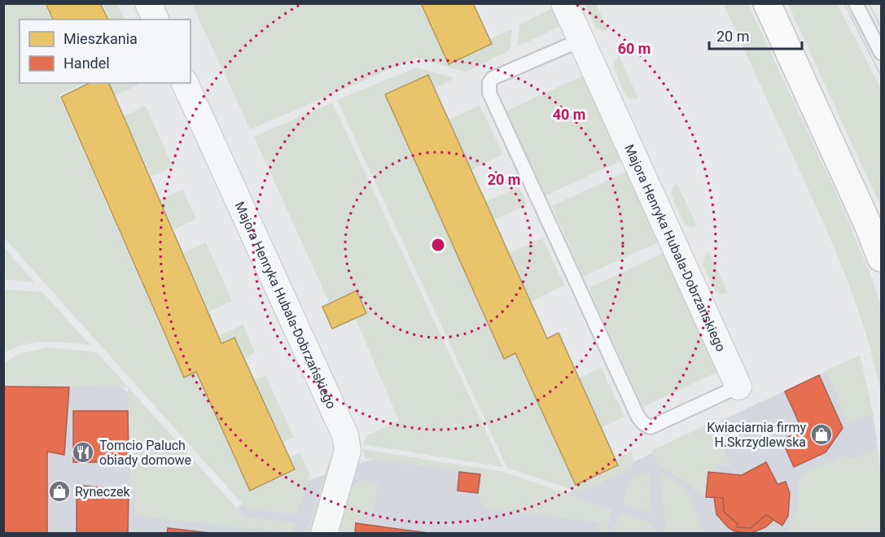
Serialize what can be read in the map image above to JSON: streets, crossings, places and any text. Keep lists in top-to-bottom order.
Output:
{
  "streets": {
    "street": ["Majora Henryka Hubala-Dobrzańskiego"]
  },
  "places": {
    "shop": ["Kwiaciarnia firmy H.Skrzydlewska", "Ryneczek"],
    "restaurant": ["Tomcio Paluch obiady domowe"]
  },
  "legend": ["Mieszkania", "Handel"],
  "scale_bar": "20 m",
  "rings": ["60 m", "40 m", "20 m"]
}
